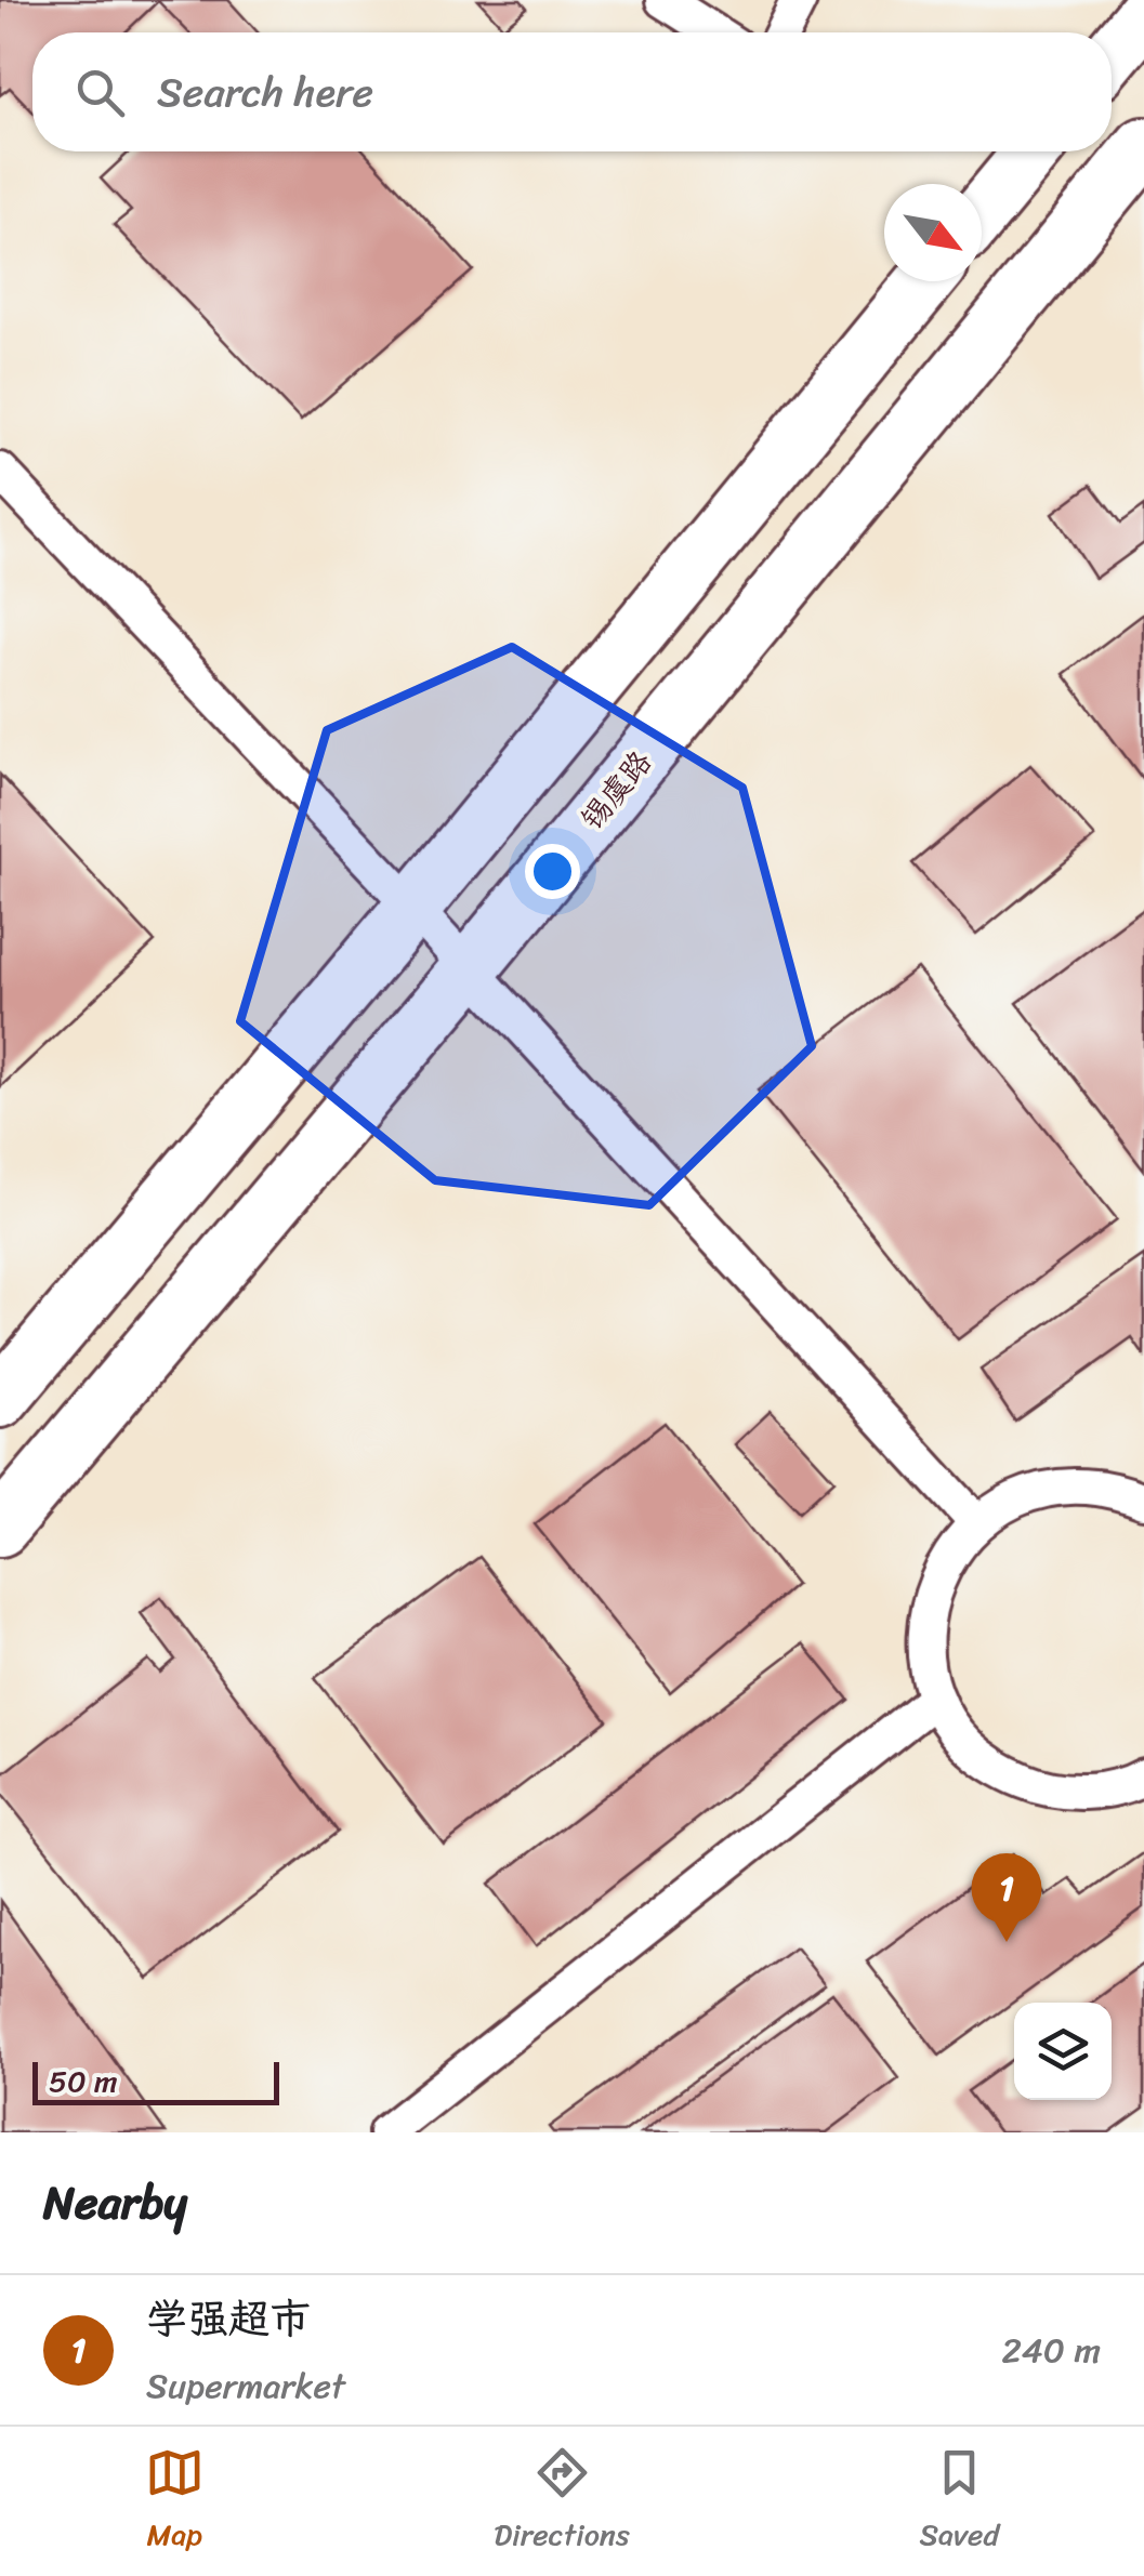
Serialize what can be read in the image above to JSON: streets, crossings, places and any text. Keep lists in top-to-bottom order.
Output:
{
  "streets": {
    "main road": ["锡虞路"]
  },
  "scale_bar": "50 m",
  "north": "bottom right",
  "page": {
    "search": "Search here",
    "pins": "1",
    "scale": "50 m",
    "heading": "Nearby",
    "list": [
      {
        "mark": "1",
        "name": "学强超市",
        "note": "Supermarket",
        "value": "240 m"
      }
    ],
    "nav": ["Map", "Directions", "Saved"]
  }
}
